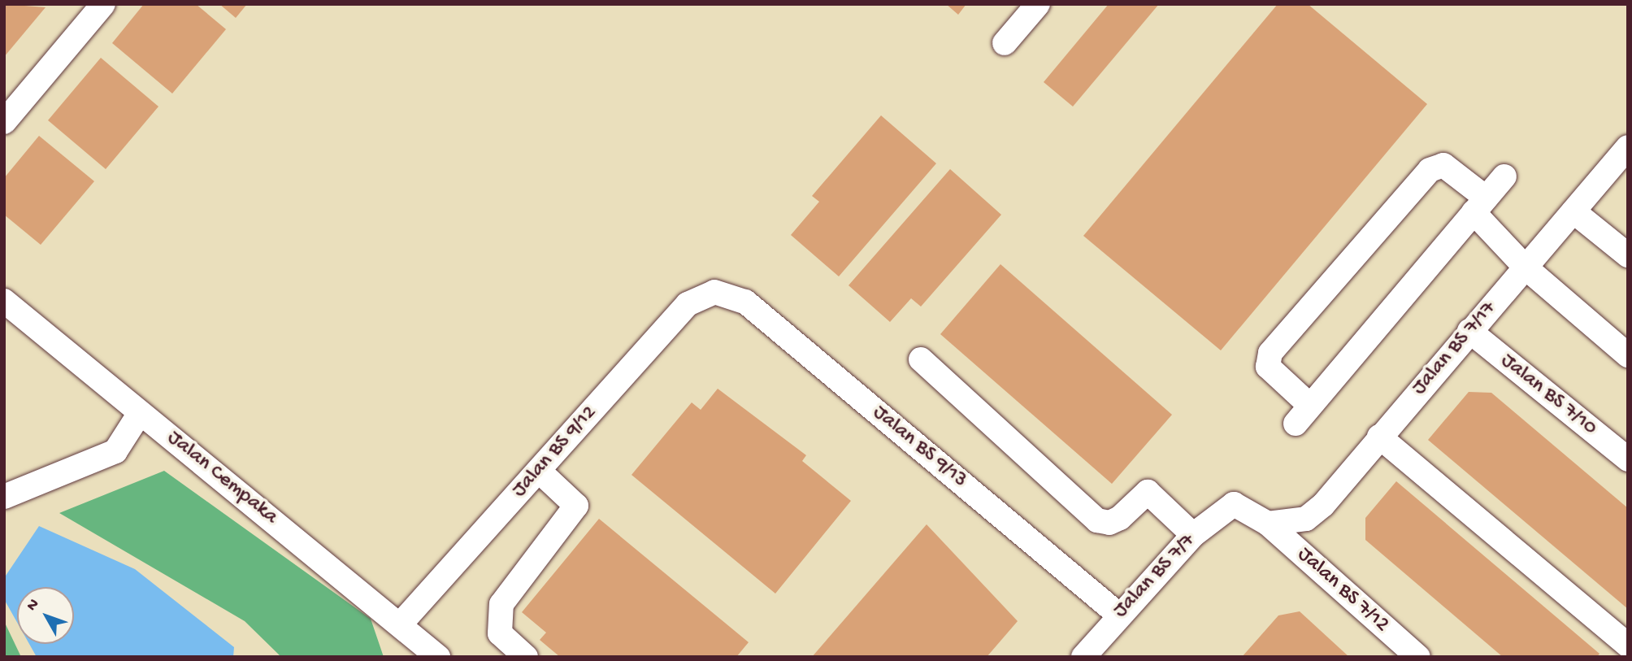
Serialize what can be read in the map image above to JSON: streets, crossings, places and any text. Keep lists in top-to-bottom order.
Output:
{
  "streets": {
    "street": [
      "Jalan BS 7/17",
      "Jalan BS 7/10",
      "Jalan BS 9/13",
      "Jalan BS 9/12",
      "Jalan Cempaka",
      "Jalan BS 7/7",
      "Jalan BS 7/12"
    ]
  },
  "crossings": [
    ["Jalan BS 7/17", "Jalan BS 7/10"],
    ["Jalan BS 7/17", "Jalan BS 7/12"],
    ["Jalan BS 9/13", "Jalan BS 9/12"],
    ["Jalan BS 9/13", "Jalan BS 7/7"],
    ["Jalan BS 9/12", "Jalan Cempaka"],
    ["Jalan BS 7/7", "Jalan BS 7/12"]
  ],
  "north": "top left"
}
